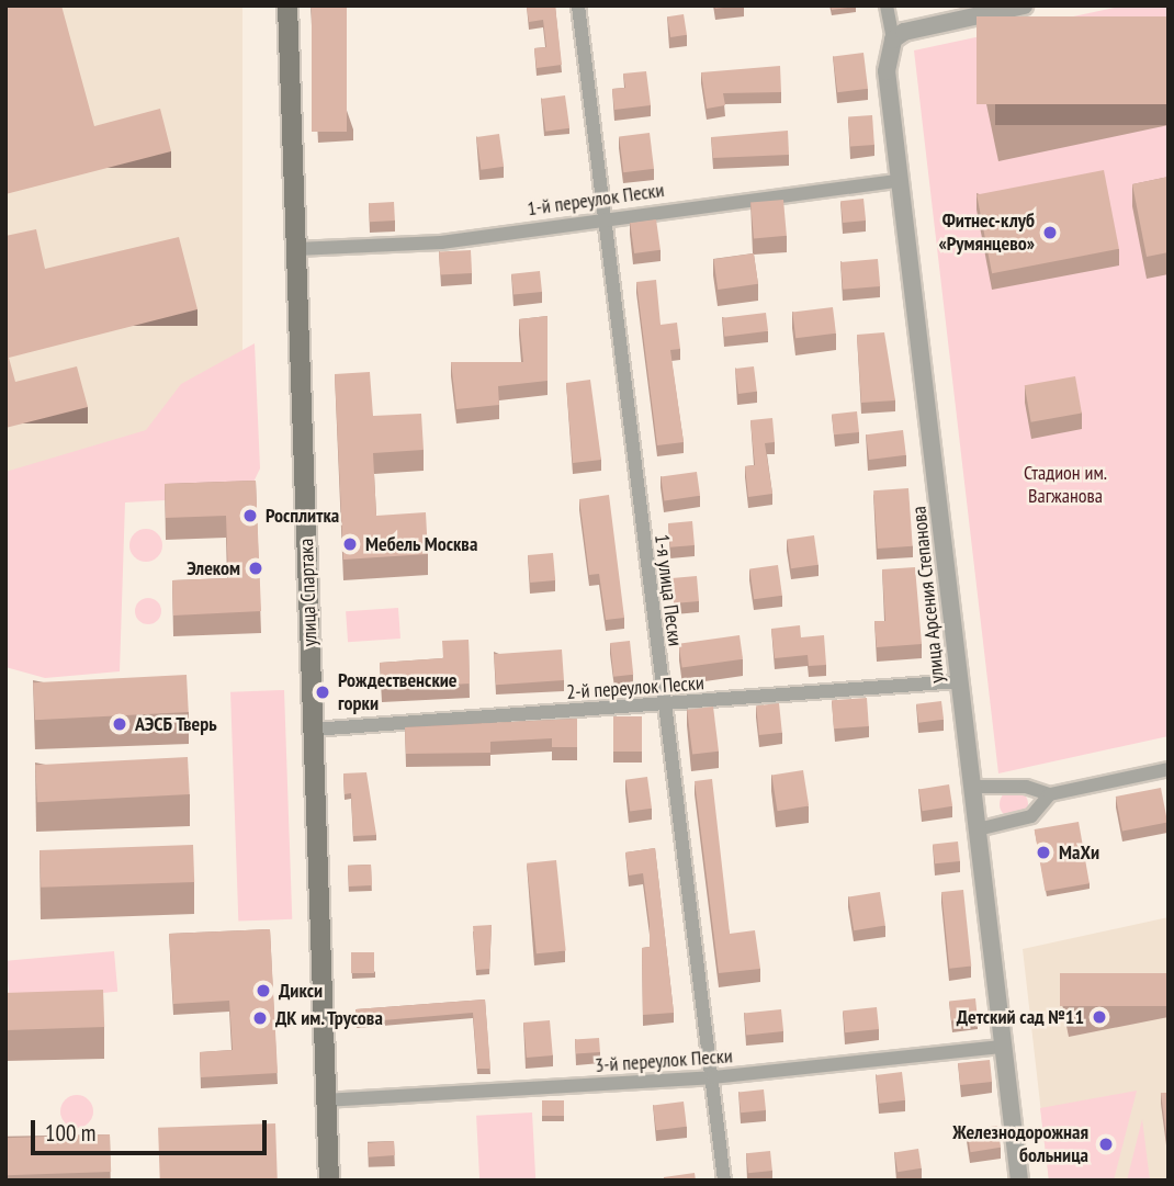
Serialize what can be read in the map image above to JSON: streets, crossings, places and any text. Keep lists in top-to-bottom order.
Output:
{
  "streets": {
    "main road": ["улица Спартака"],
    "street": [
      "1-й переулок Пески",
      "1-я улица Пески",
      "улица Арсения Степанова",
      "2-й переулок Пески",
      "3-й переулок Пески"
    ]
  },
  "crossings": [
    ["1-й переулок Пески", "1-я улица Пески"],
    ["1-й переулок Пески", "улица Спартака"],
    ["1-й переулок Пески", "улица Арсения Степанова"],
    ["1-я улица Пески", "2-й переулок Пески"],
    ["1-я улица Пески", "3-й переулок Пески"],
    ["улица Спартака", "2-й переулок Пески"],
    ["улица Спартака", "3-й переулок Пески"],
    ["улица Арсения Степанова", "2-й переулок Пески"],
    ["улица Арсения Степанова", "3-й переулок Пески"]
  ],
  "parks": ["Стадион им. Вагжанова"],
  "places": [
    "Фитнес-клуб «Румянцево»",
    "Росплитка",
    "Мебель Москва",
    "Элеком",
    "Рождественские горки",
    "АЭСБ Тверь",
    "МаХи",
    "Дикси",
    "Детский сад №11",
    "ДК им. Трусова",
    "Железнодорожная больница"
  ],
  "scale_bar": "100 m"
}
